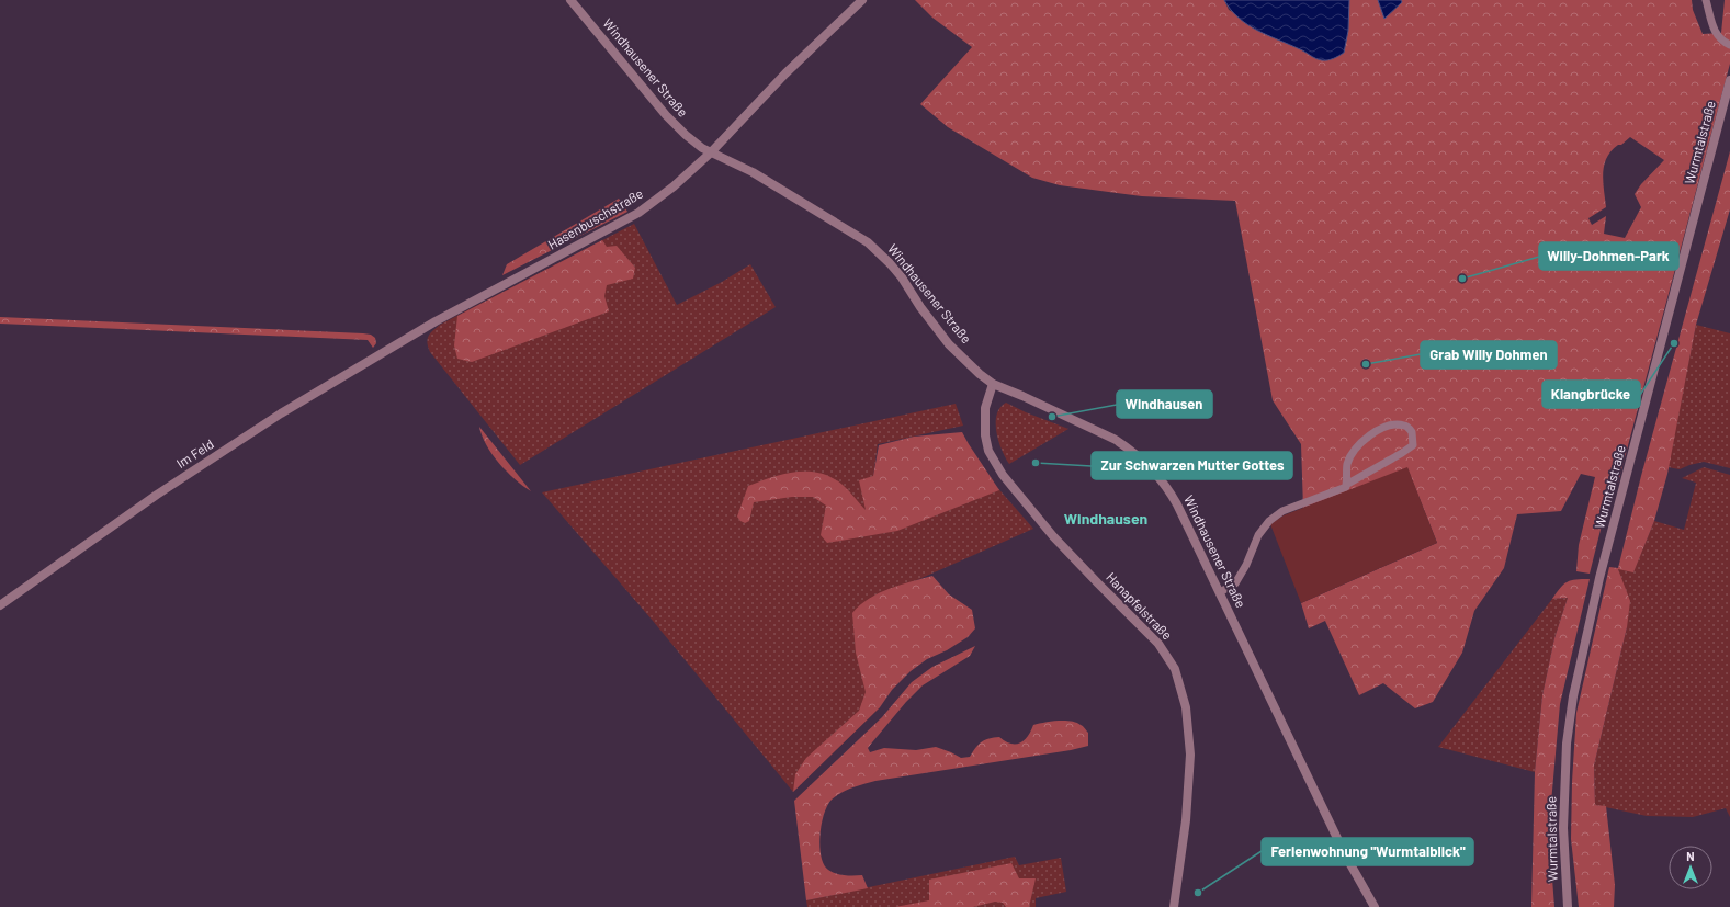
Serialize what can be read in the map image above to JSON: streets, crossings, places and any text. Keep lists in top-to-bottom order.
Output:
{
  "streets": {
    "street": [
      "Windhausener Straße",
      "Wurmtalstraße",
      "Hasenbuschstraße",
      "Im Feld",
      "Hanapfelstraße"
    ]
  },
  "crossings": [
    ["Windhausener Straße", "Hasenbuschstraße"],
    ["Windhausener Straße", "Hanapfelstraße"],
    ["Hasenbuschstraße", "Im Feld"]
  ],
  "districts": ["Windhausen"],
  "places": [
    "Willy-Dohmen-Park",
    "Klangbrücke",
    "Grab Willy Dohmen",
    "Windhausen",
    "Zur Schwarzen Mutter Gottes",
    "Ferienwohnung \"Wurmtalblick\""
  ],
  "north": "top"
}
